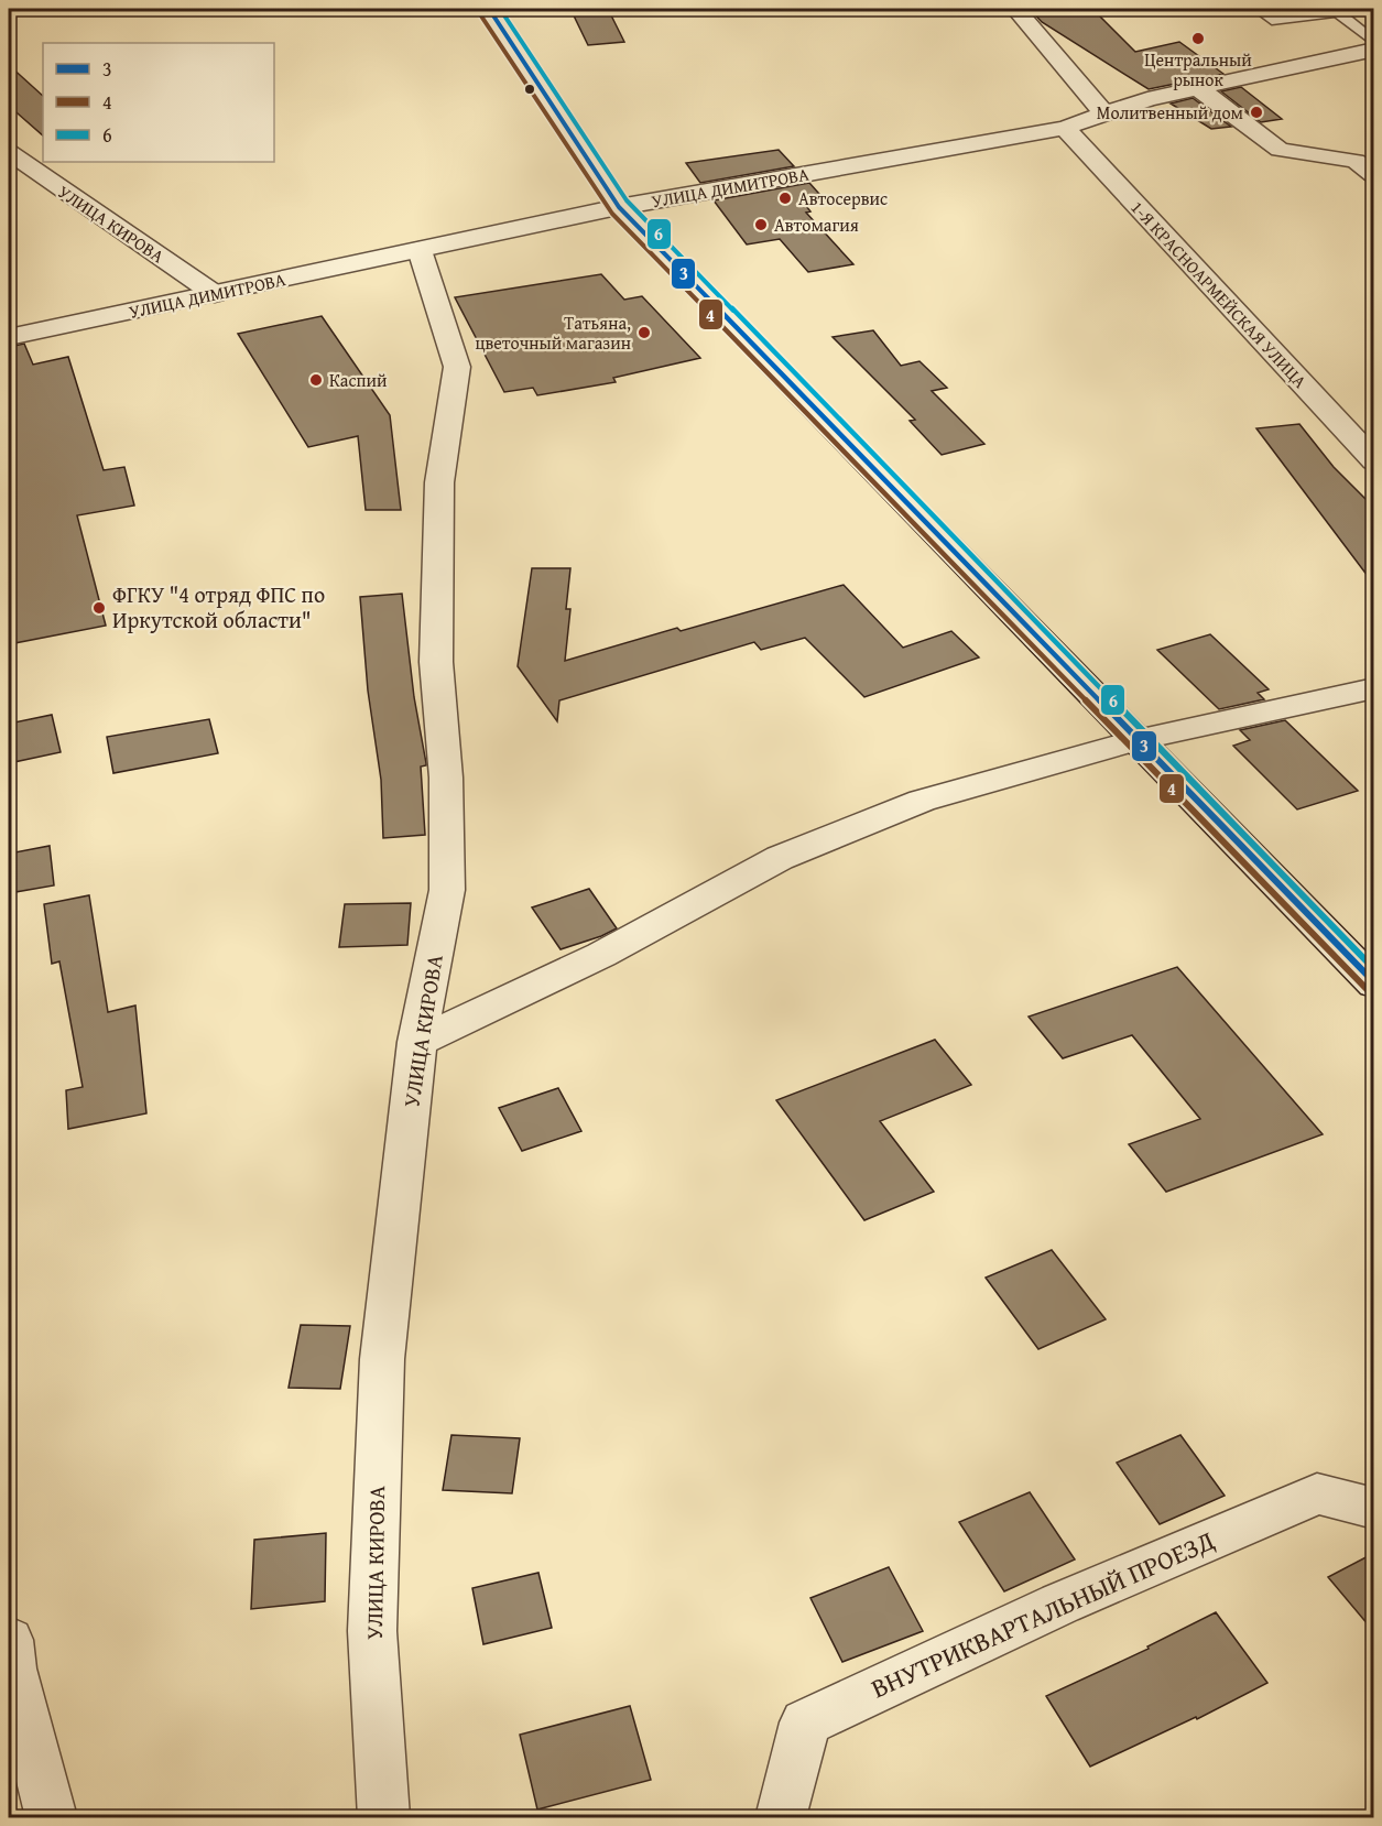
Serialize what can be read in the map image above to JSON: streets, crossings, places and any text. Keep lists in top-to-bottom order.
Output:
{
  "streets": {
    "street": [
      "УЛИЦА ДИМИТРОВА",
      "УЛИЦА КИРОВА",
      "1-Я КРАСНОАРМЕЙСКАЯ УЛИЦА",
      "ВНУТРИКВАРТАЛЬНЫЙ ПРОЕЗД"
    ]
  },
  "crossings": [
    ["УЛИЦА ДИМИТРОВА", "УЛИЦА КИРОВА"],
    ["УЛИЦА ДИМИТРОВА", "1-Я КРАСНОАРМЕЙСКАЯ УЛИЦА"]
  ],
  "places": [
    "Центральный рынок",
    "Молитвенный дом",
    "Автосервис",
    "Автомагия",
    "Татьяна, цветочный магазин",
    "Каспий",
    "ФГКУ \"4 отряд ФПС по Иркутской области\""
  ],
  "lines": ["transit line 3", "transit line 6", "transit line 4"],
  "legend": ["3", "4", "6"]
}
